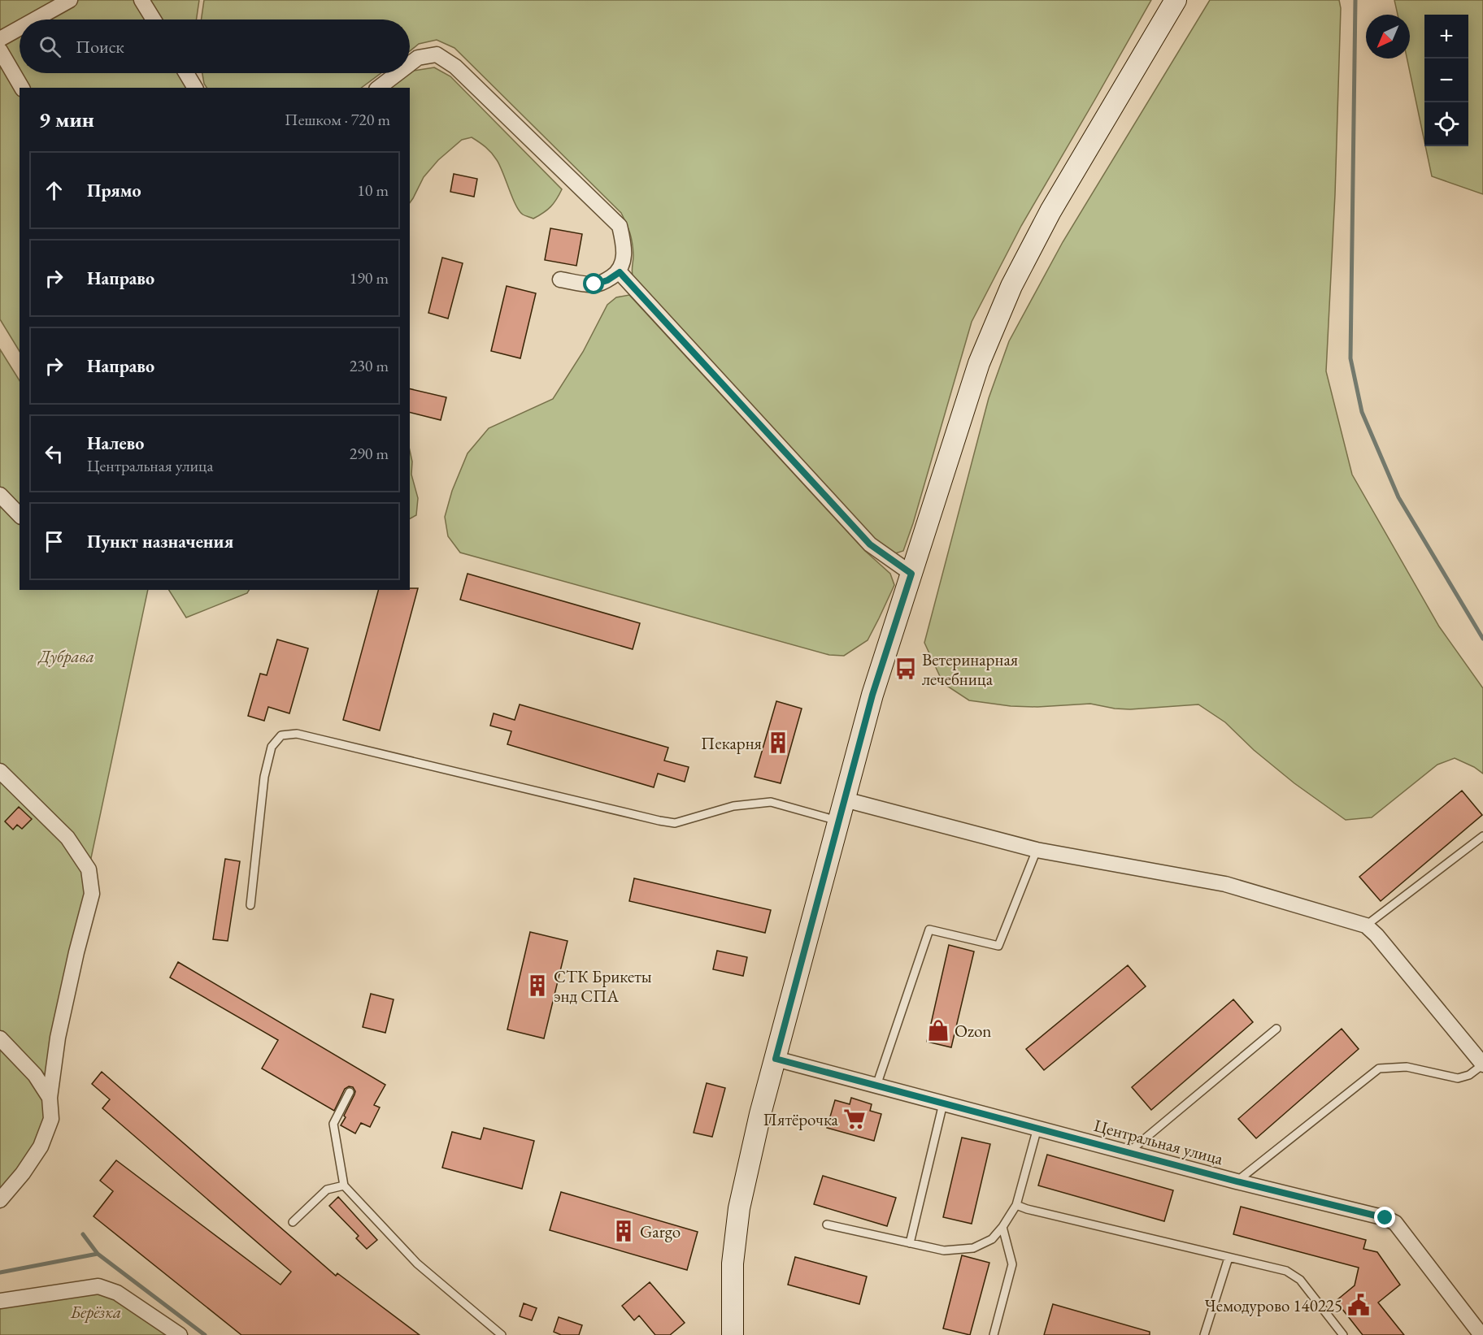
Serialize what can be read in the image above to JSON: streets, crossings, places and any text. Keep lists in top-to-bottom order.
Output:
{
  "streets": {
    "street": ["Центральная улица"]
  },
  "parks": ["Дубрава", "Берёзка"],
  "places": {
    "bus stop": ["Ветеринарная лечебница"],
    "building": ["Пекарня", "СТК Брикеты энд СПА", "Gargo"],
    "shop": ["Ozon"],
    "supermarket": ["Пятёрочка"],
    "public building": ["Чемодурово 140225"]
  },
  "north": "bottom left",
  "page": {
    "map_buttons": ["+", "−"],
    "search": "Поиск",
    "heading": ["9 мин", "Пешком · 720 m"],
    "list": [
      ["Прямо", "10 m"],
      ["Направо", "190 m"],
      ["Направо", "230 m"],
      ["Налево", "Центральная улица", "290 m"],
      "Пункт назначения"
    ]
  }
}
